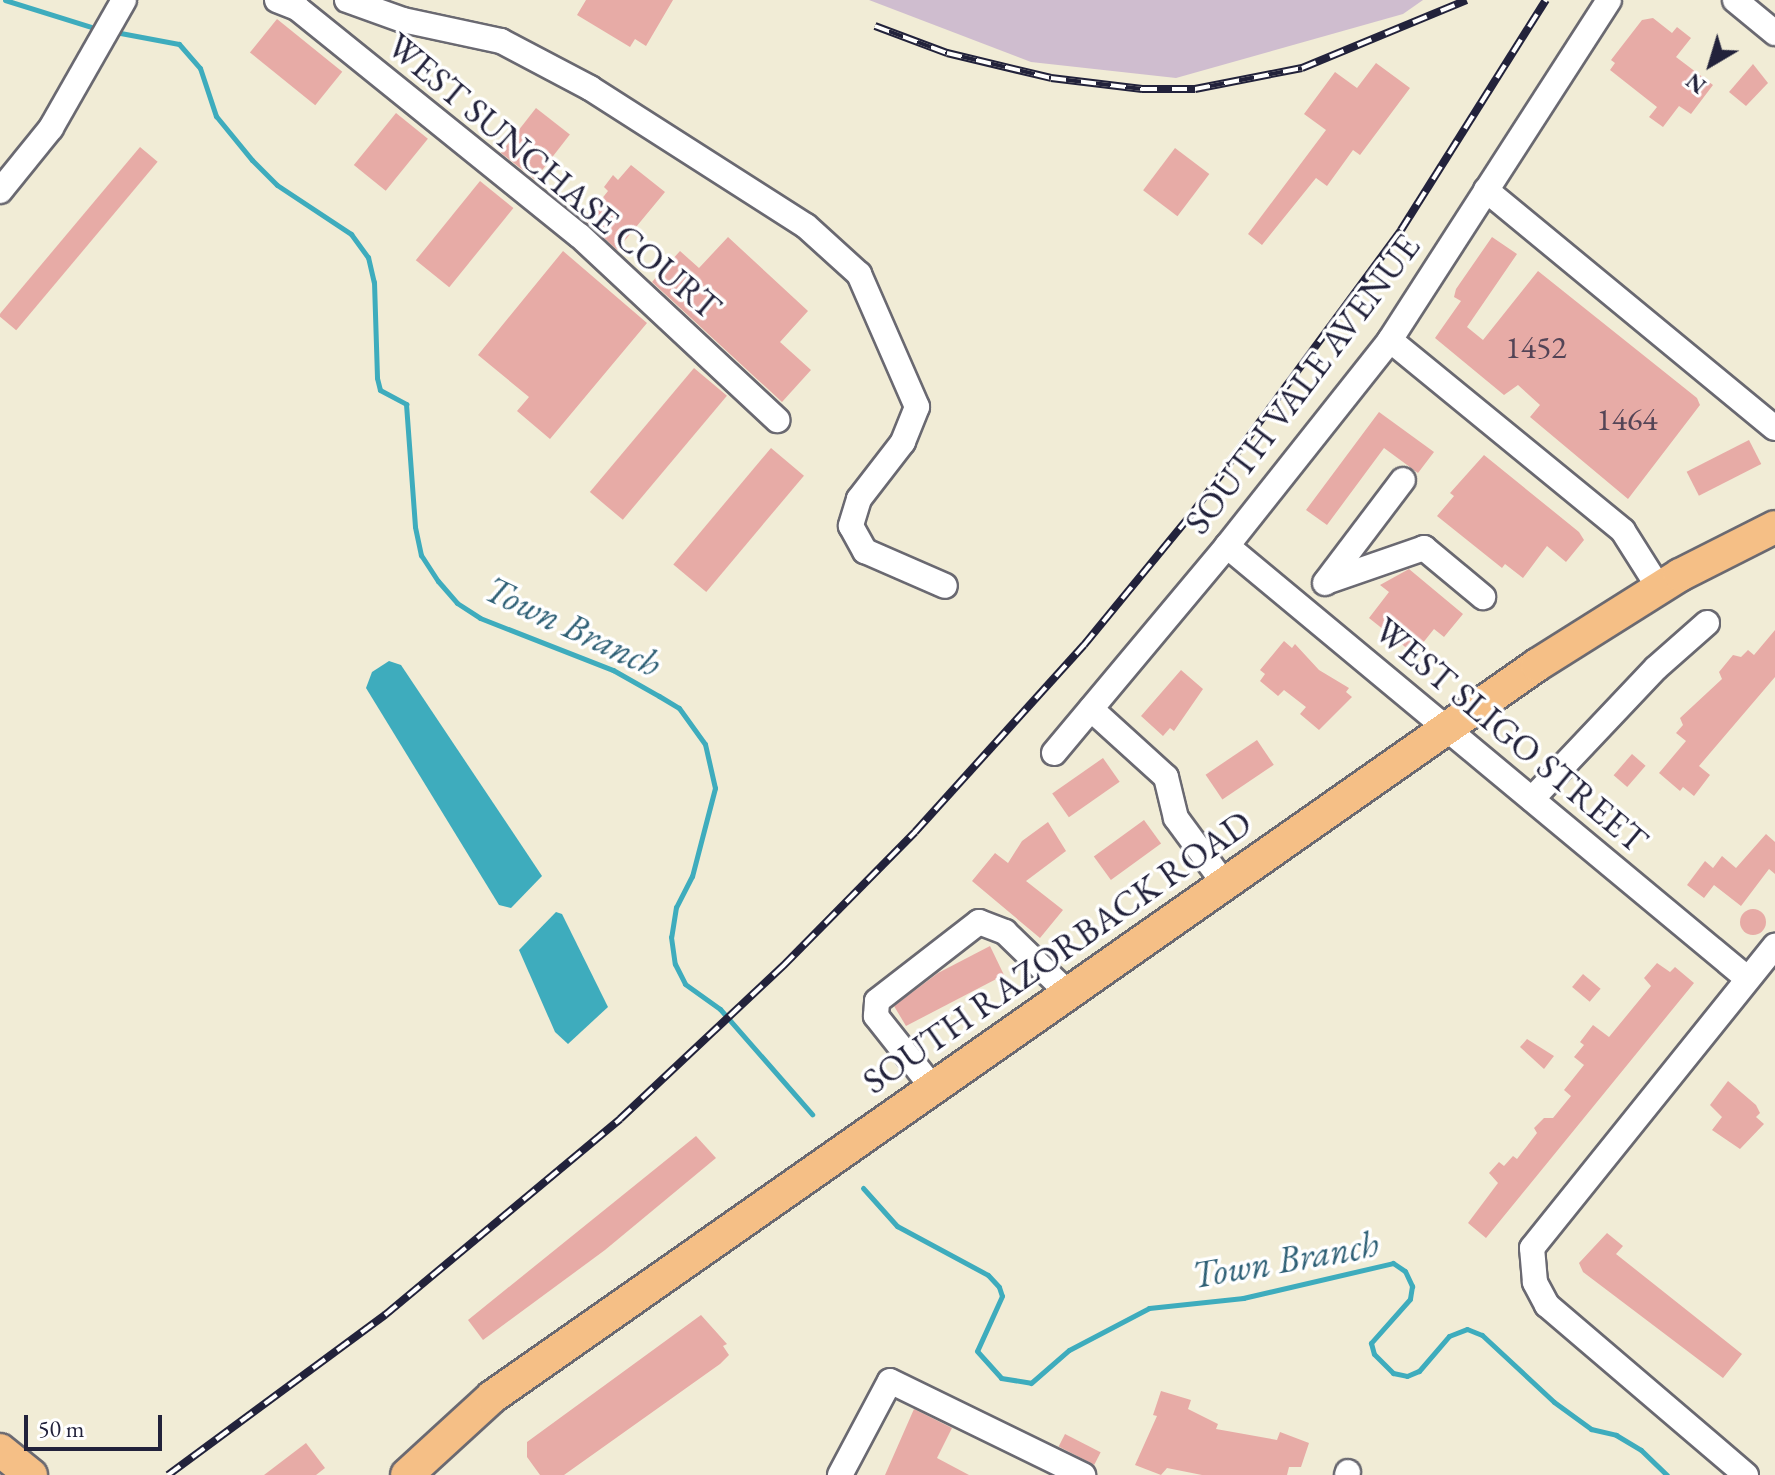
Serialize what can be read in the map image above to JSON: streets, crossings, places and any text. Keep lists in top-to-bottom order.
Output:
{
  "streets": {
    "main road": ["SOUTH RAZORBACK ROAD"],
    "street": ["WEST SUNCHASE COURT", "SOUTH VALE AVENUE", "WEST SLIGO STREET"]
  },
  "crossings": [
    ["SOUTH VALE AVENUE", "WEST SLIGO STREET"],
    ["WEST SLIGO STREET", "SOUTH RAZORBACK ROAD"]
  ],
  "water": ["Town Branch"],
  "house_numbers": ["1452", "1464"],
  "scale_bar": "50 m",
  "north": "bottom left"
}
